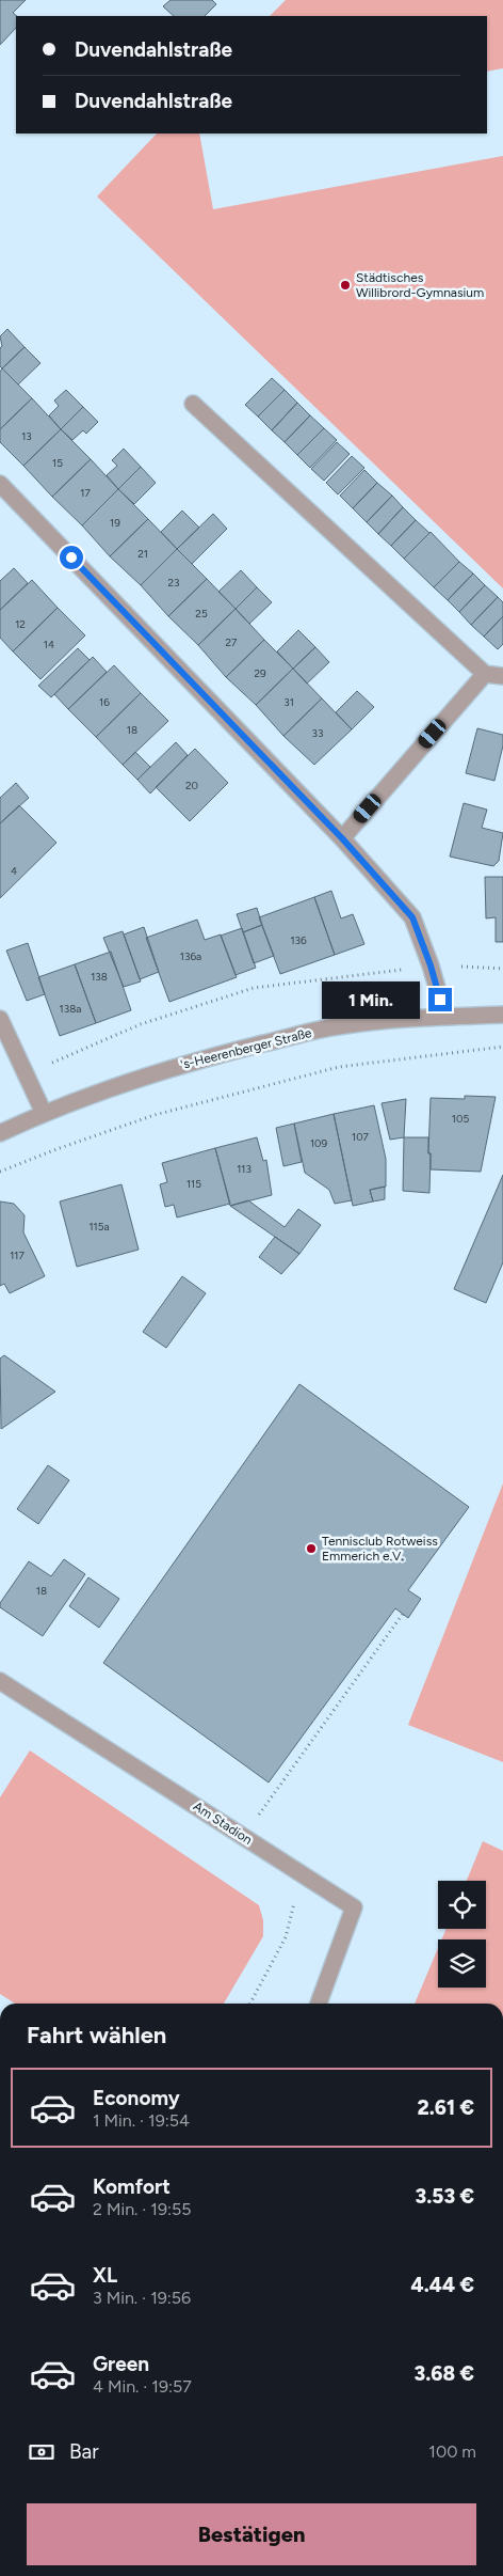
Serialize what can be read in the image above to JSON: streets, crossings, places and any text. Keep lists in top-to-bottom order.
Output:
{
  "streets": {
    "street": ["'s-Heerenberger Straße", "Am Stadion"]
  },
  "places": ["Städtisches Willibrord-Gymnasium", "Tennisclub Rotweiss Emmerich e.V."],
  "house_numbers": [
    "13",
    "15",
    "17",
    "19",
    "21",
    "23",
    "25",
    "12",
    "27",
    "14",
    "29",
    "16",
    "31",
    "18",
    "33",
    "20",
    "4",
    "136",
    "136a",
    "138",
    "138a",
    "105",
    "107",
    "109",
    "113",
    "115",
    "115a",
    "117",
    "18"
  ],
  "page": {
    "banner": ["Duvendahlstraße", "Duvendahlstraße"],
    "bubble": "1 Min.",
    "heading": "Fahrt wählen",
    "list": [
      {
        "name": "Economy",
        "note": "1 Min. · 19:54",
        "value": "2.61 €"
      },
      {
        "name": "Komfort",
        "note": "2 Min. · 19:55",
        "value": "3.53 €"
      },
      {
        "name": "XL",
        "note": "3 Min. · 19:56",
        "value": "4.44 €"
      },
      {
        "name": "Green",
        "note": "4 Min. · 19:57",
        "value": "3.68 €"
      }
    ],
    "pay": ["Bar", "100 m"],
    "buttons": "Bestätigen"
  }
}
